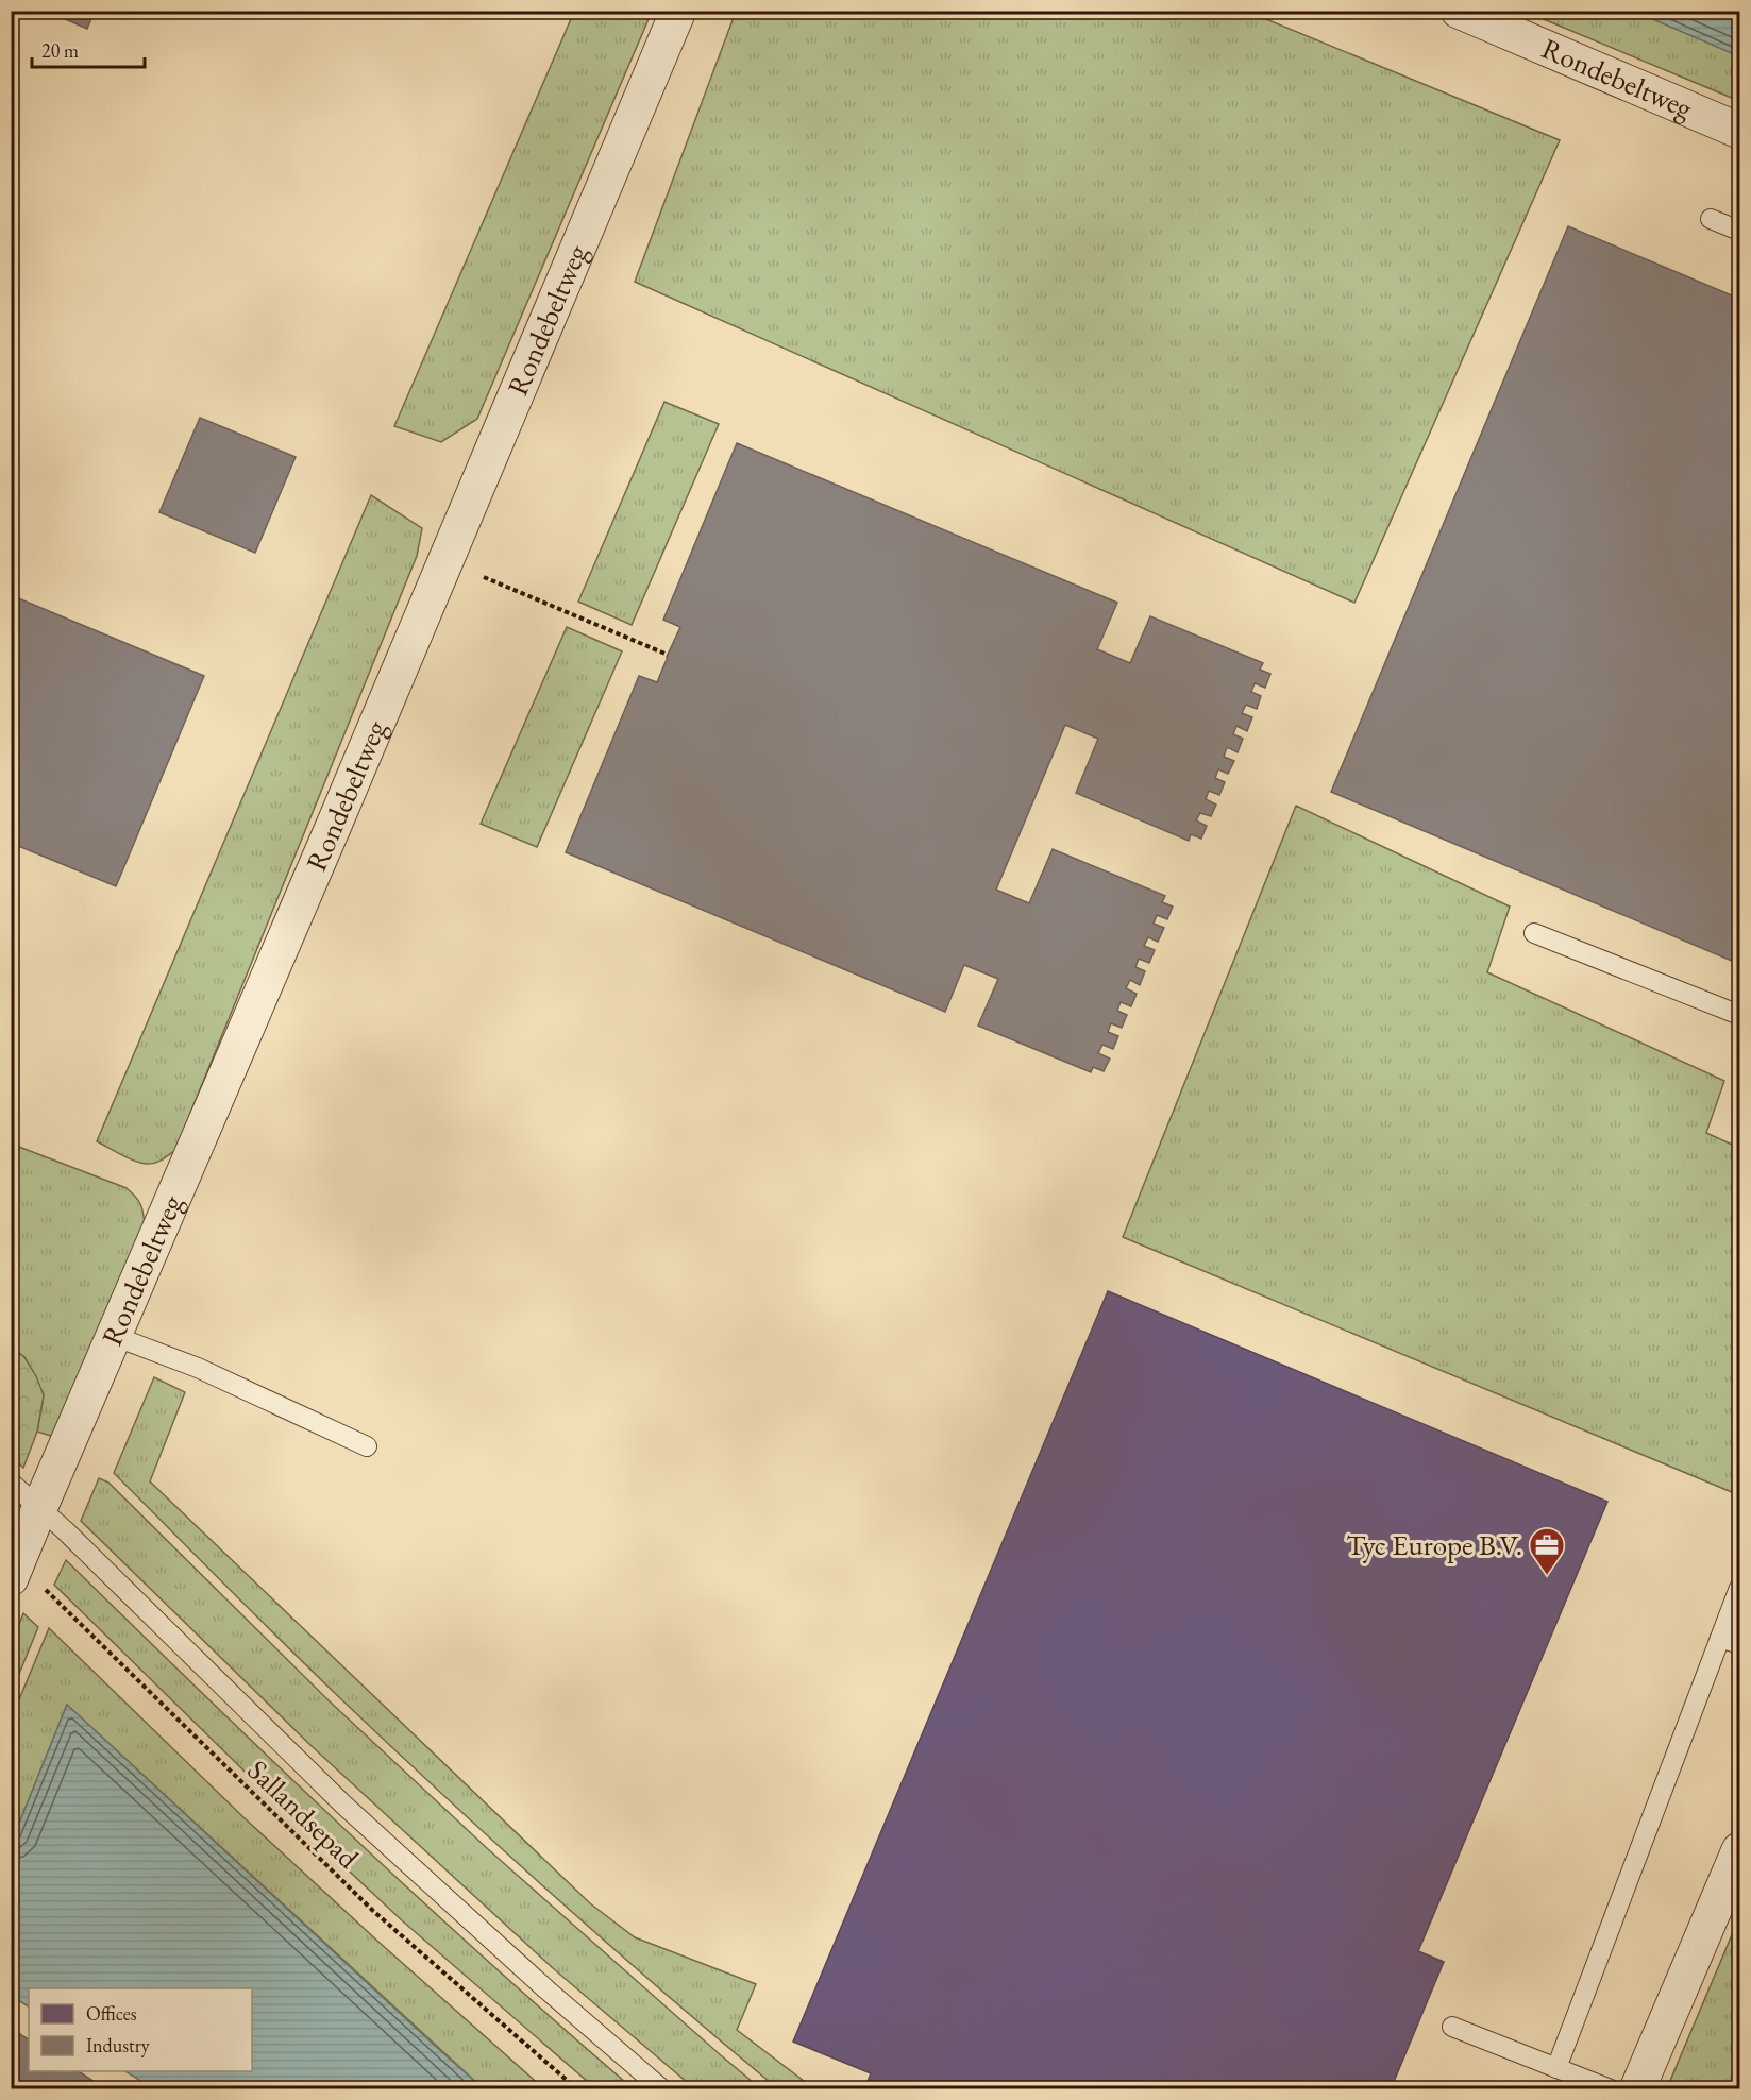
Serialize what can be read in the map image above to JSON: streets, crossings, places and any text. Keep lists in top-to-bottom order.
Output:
{
  "streets": {
    "street": ["Rondebeltweg"],
    "path": ["Sallandsepad"]
  },
  "crossings": [
    ["Rondebeltweg", "Sallandsepad"]
  ],
  "places": {
    "office": ["Tyc Europe B.V."]
  },
  "legend": ["Offices", "Industry"],
  "scale_bar": "20 m"
}
